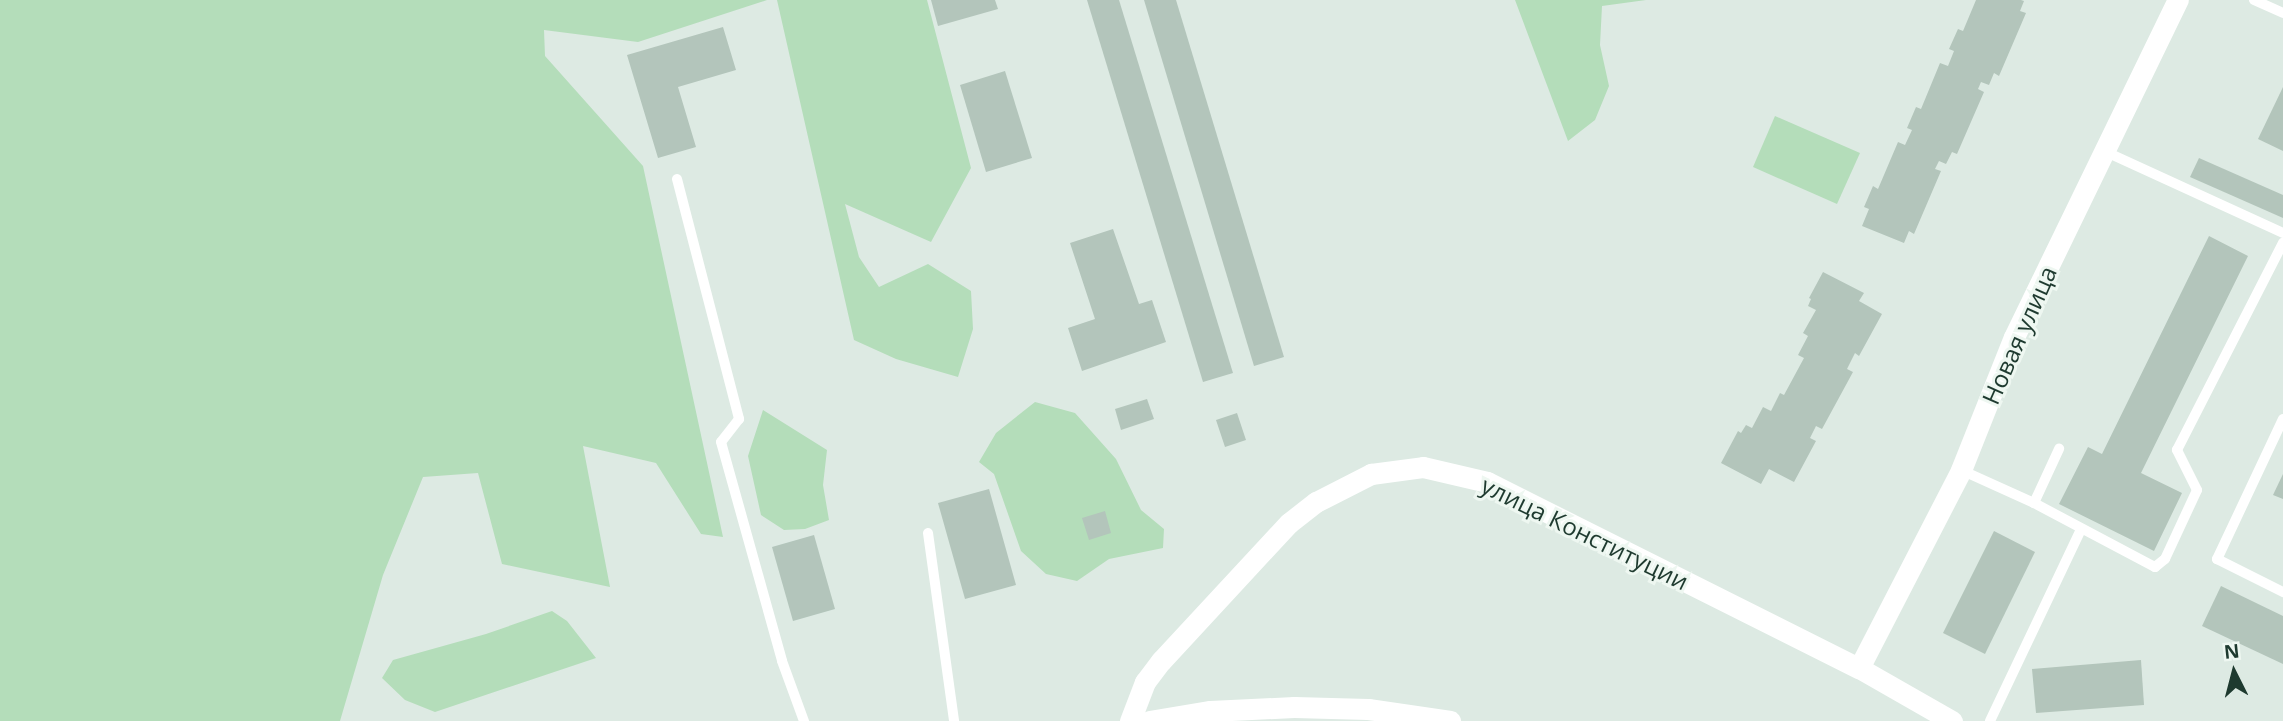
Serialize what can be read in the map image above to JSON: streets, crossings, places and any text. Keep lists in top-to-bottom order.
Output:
{
  "streets": {
    "street": ["Новая улица", "улица Конституции"]
  },
  "crossings": [
    ["Новая улица", "улица Конституции"]
  ],
  "north": "top"
}
